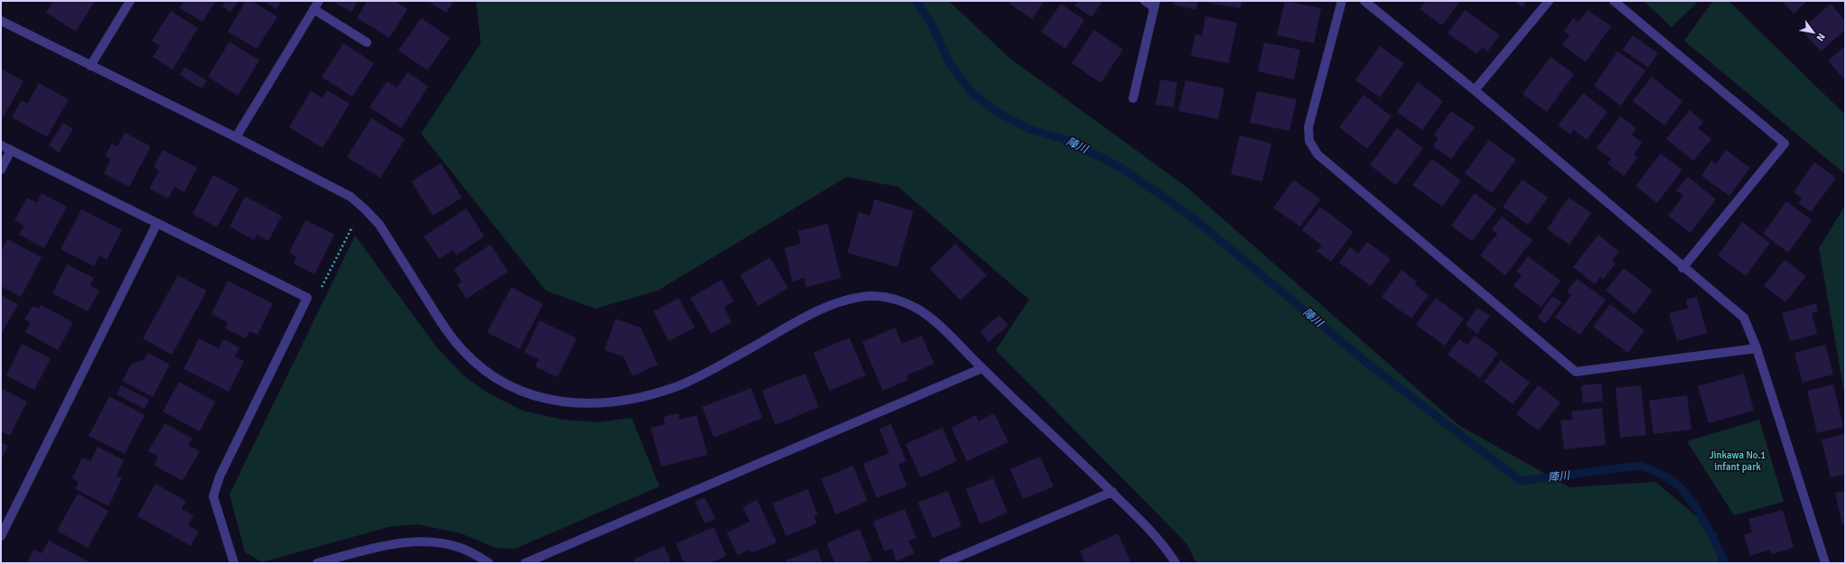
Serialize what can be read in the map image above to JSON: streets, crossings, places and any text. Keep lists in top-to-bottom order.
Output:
{
  "water": ["陣川"],
  "parks": ["Jinkawa No.1 infant park"],
  "north": "bottom right"
}
